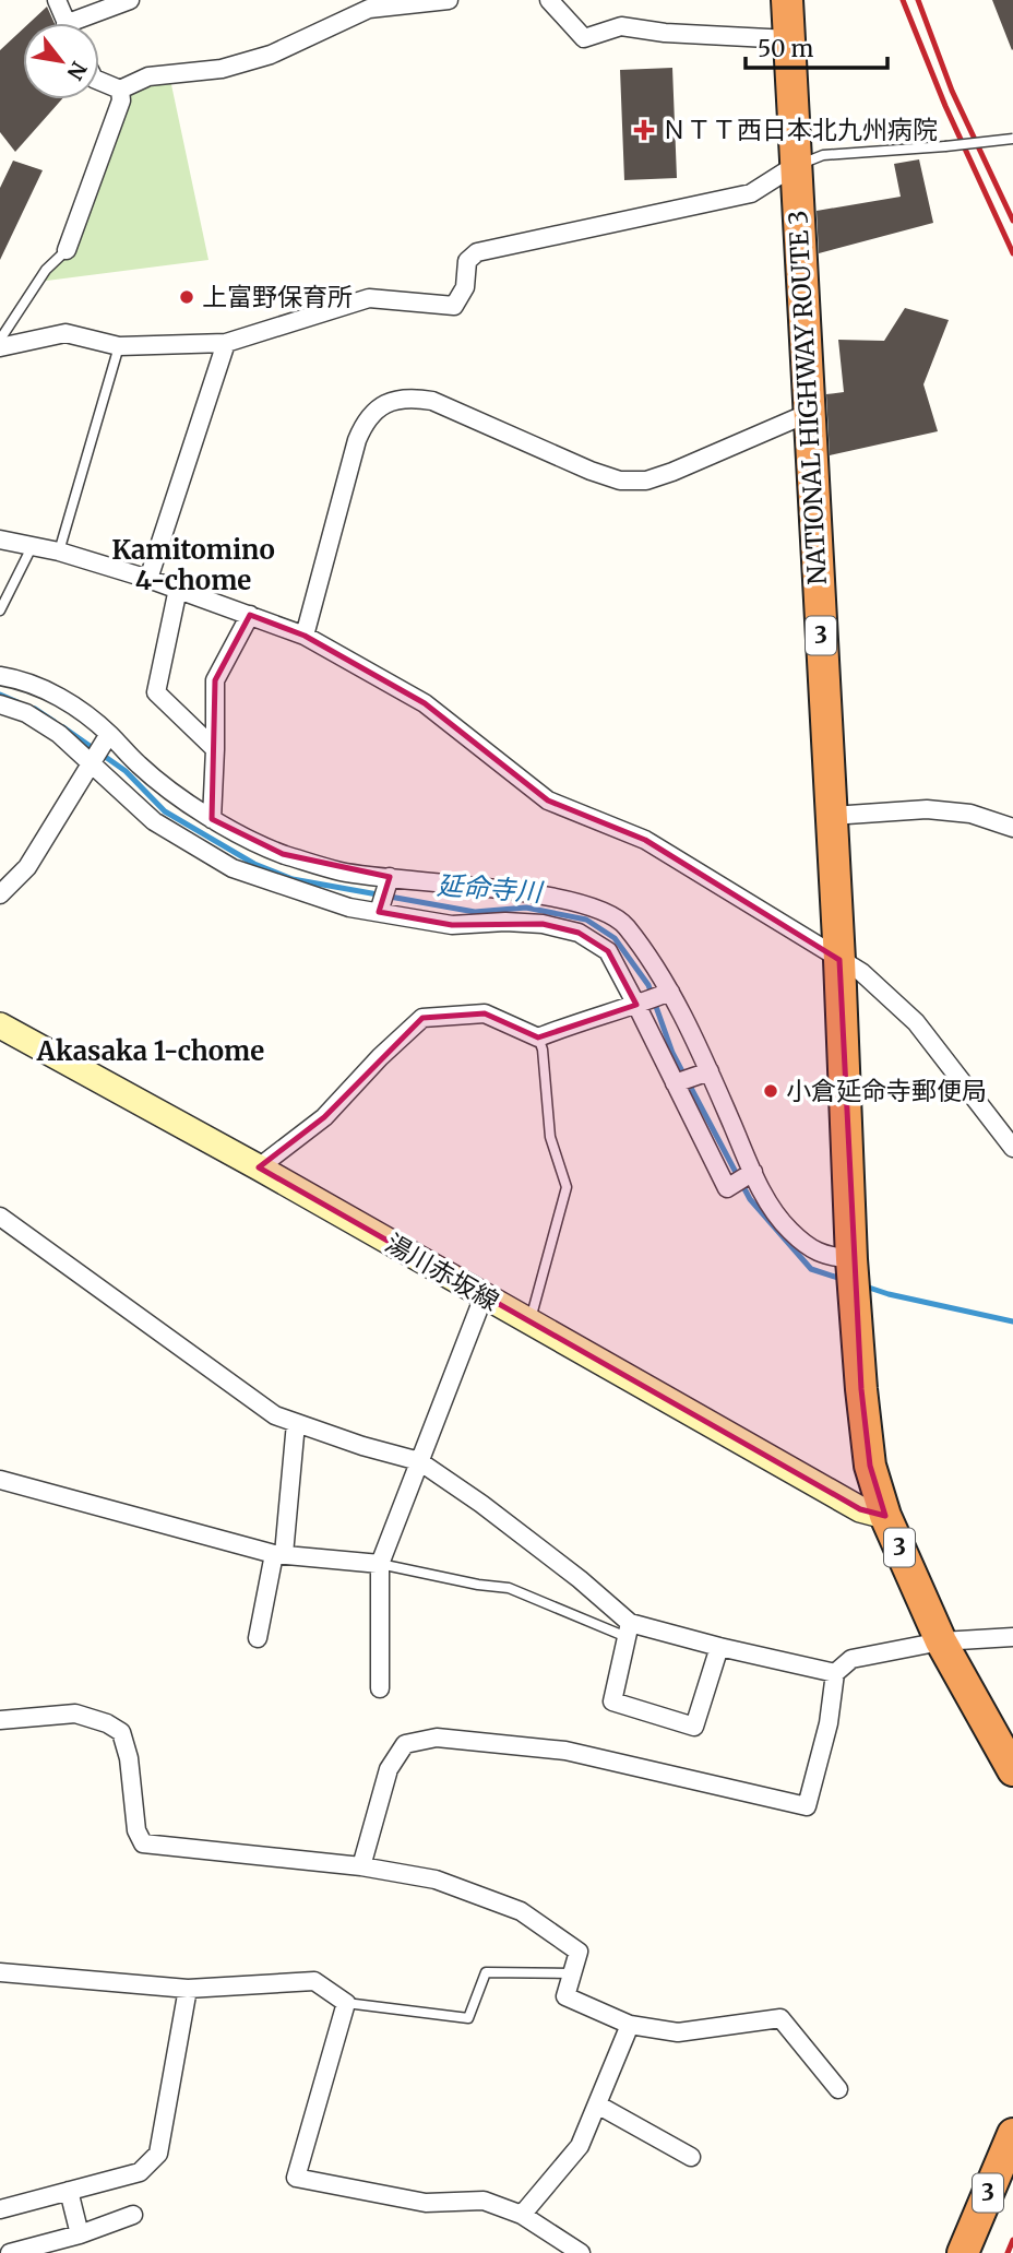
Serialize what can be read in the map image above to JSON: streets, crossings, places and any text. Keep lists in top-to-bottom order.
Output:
{
  "streets": {
    "highway": ["NATIONAL HIGHWAY ROUTE 3", "3"],
    "main road": ["湯川赤坂線"]
  },
  "crossings": [
    ["NATIONAL HIGHWAY ROUTE 3", "湯川赤坂線"]
  ],
  "districts": ["Kamitomino 4-chome", "Akasaka 1-chome"],
  "water": ["延命寺川"],
  "places": {
    "health": ["ＮＴＴ西日本北九州病院"],
    "other": ["上富野保育所", "小倉延命寺郵便局"]
  },
  "scale_bar": "50 m",
  "north": "bottom right"
}
